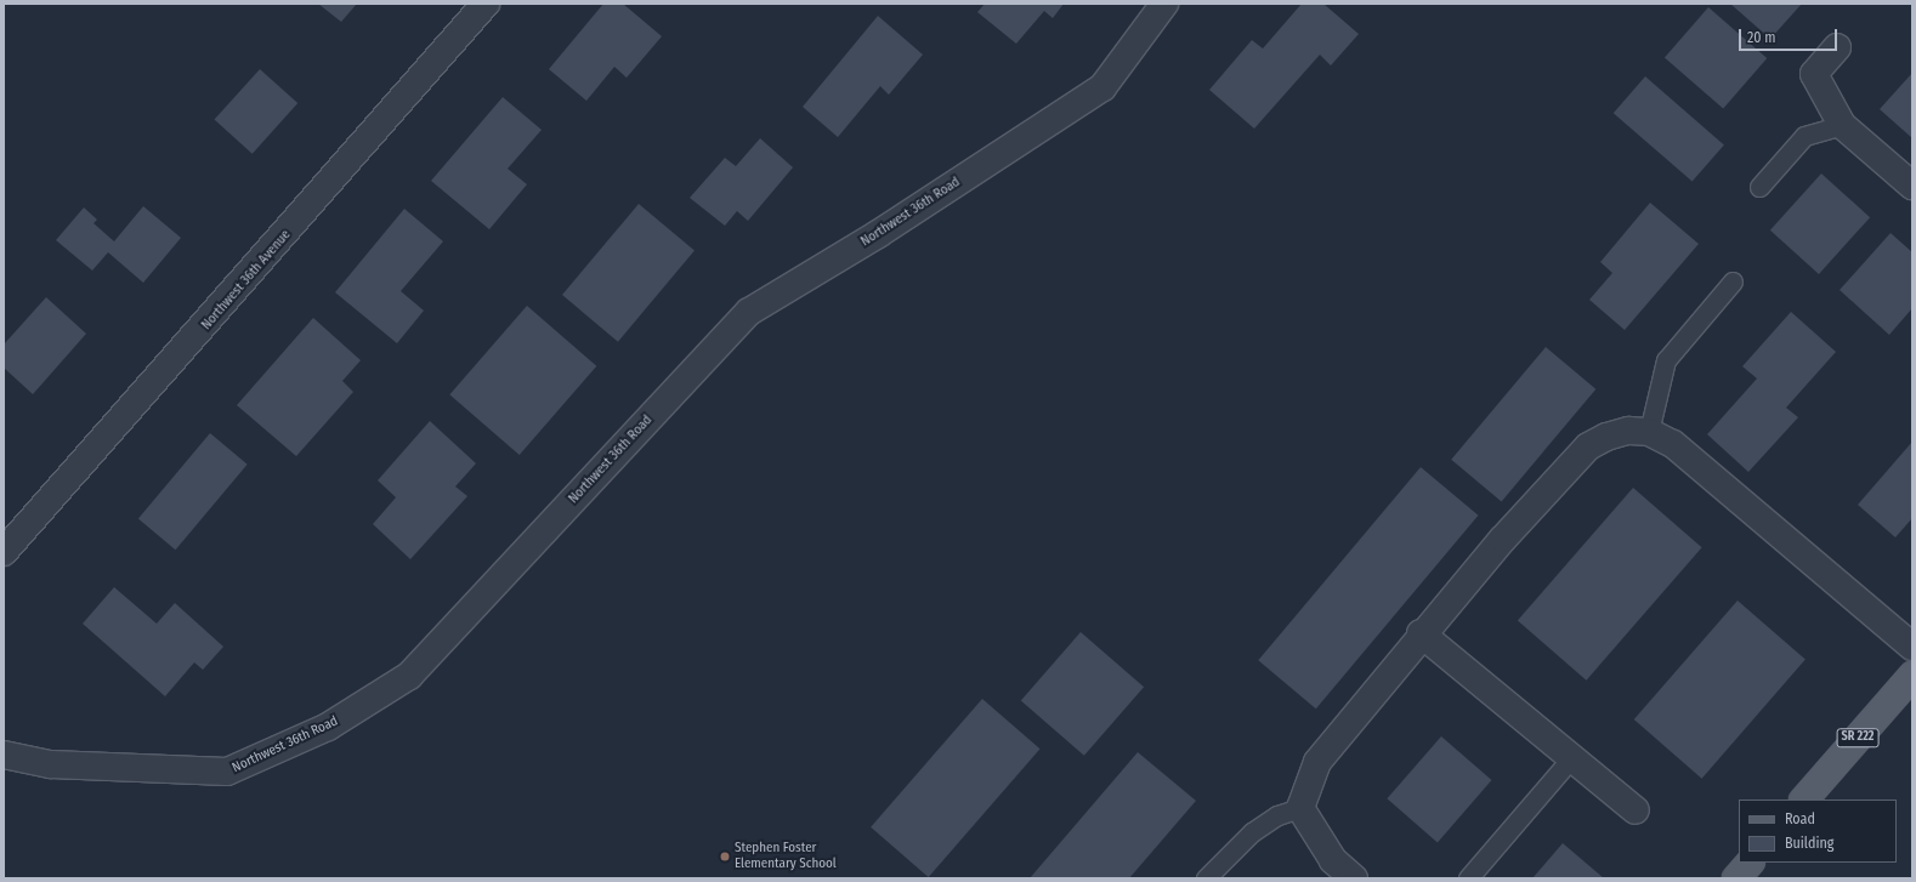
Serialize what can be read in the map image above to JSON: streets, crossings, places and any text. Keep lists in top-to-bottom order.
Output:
{
  "streets": {
    "main road": ["SR 222"],
    "street": ["Northwest 36th Road", "Northwest 36th Avenue"]
  },
  "places": ["Stephen Foster Elementary School"],
  "legend": ["Road", "Building"],
  "scale_bar": "20 m"
}
